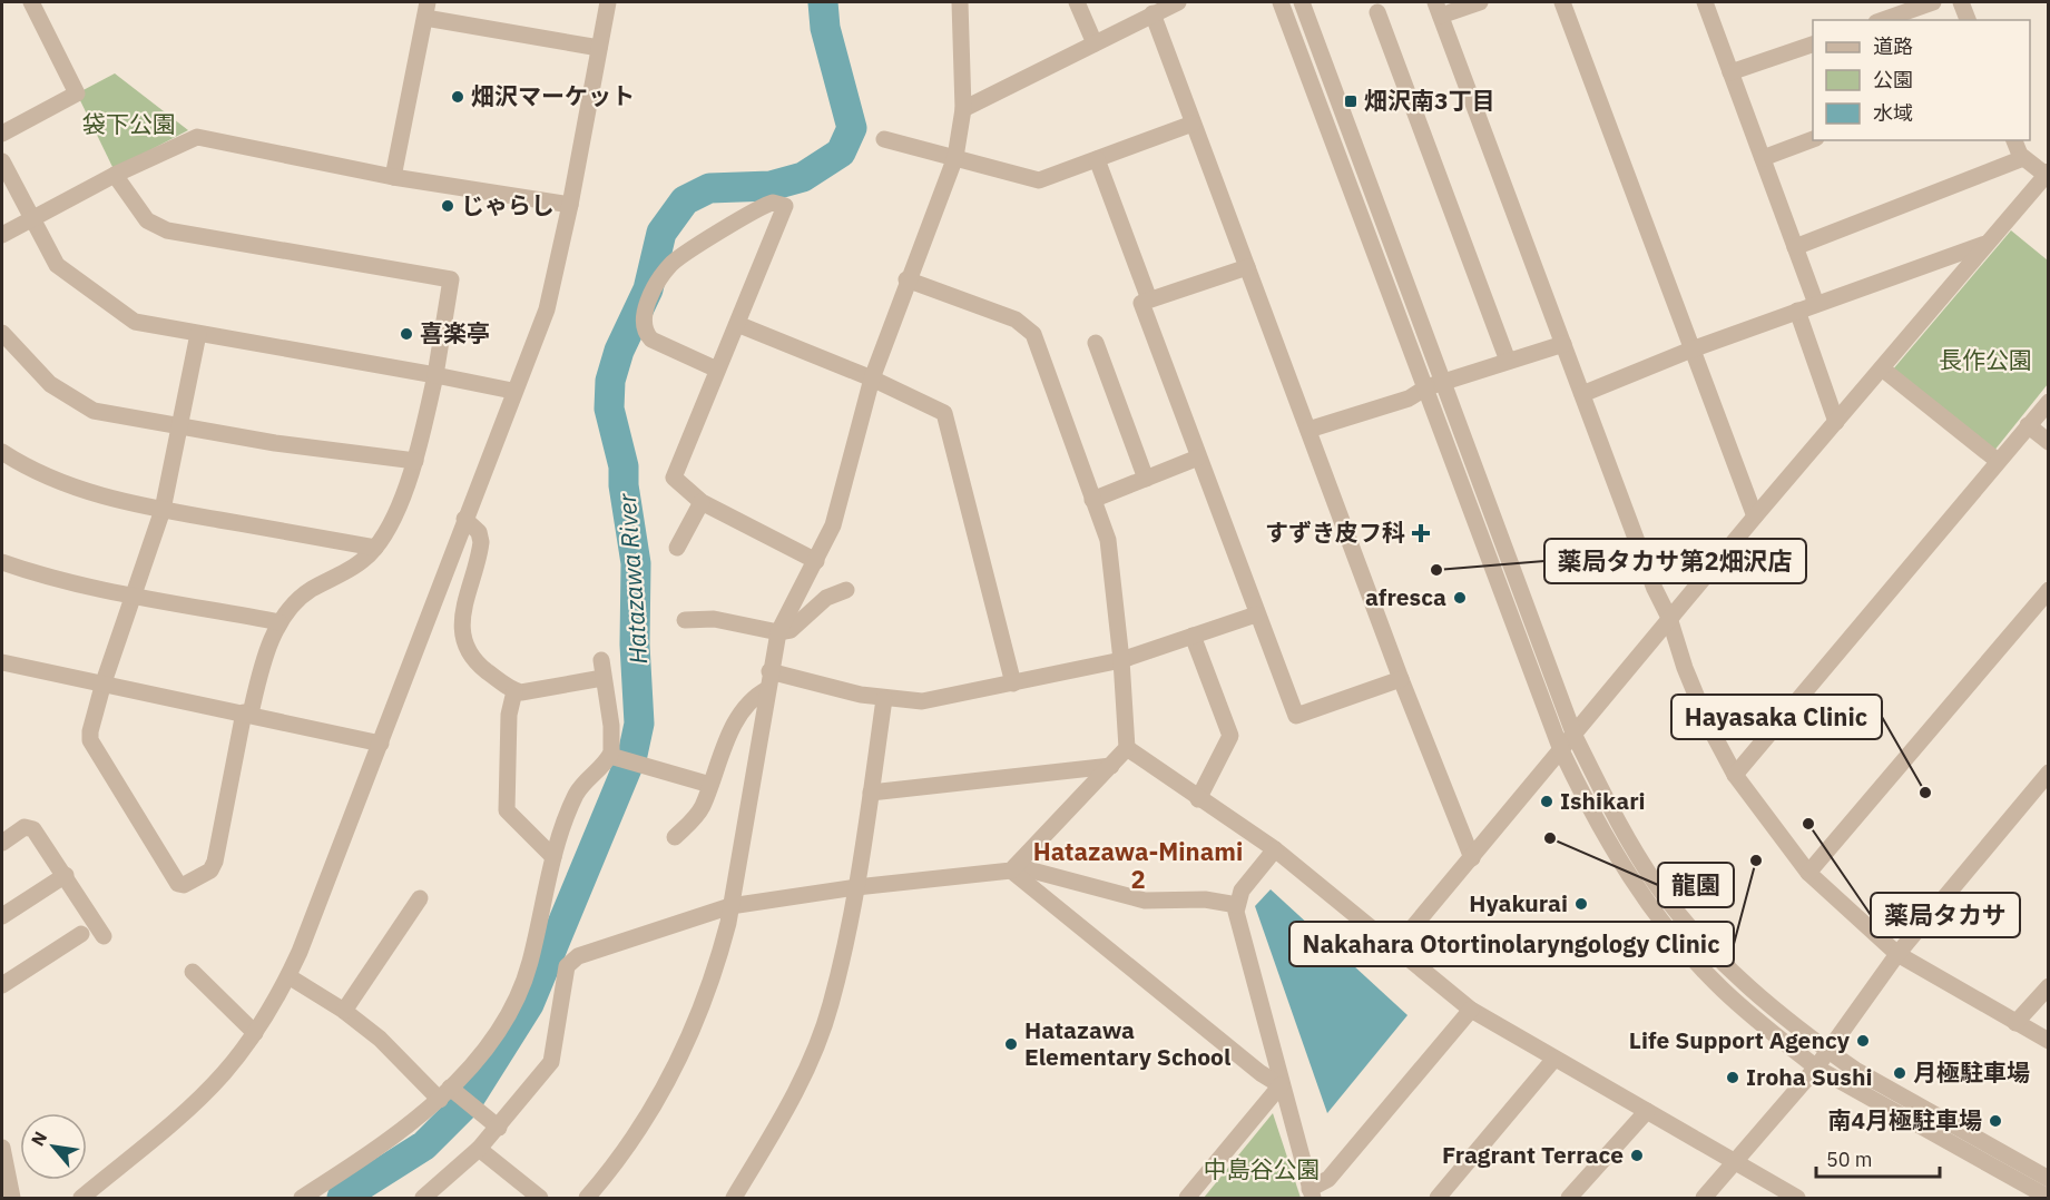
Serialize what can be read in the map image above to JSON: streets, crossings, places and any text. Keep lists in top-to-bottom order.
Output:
{
  "districts": ["Hatazawa-Minami 2"],
  "water": ["Hatazawa River"],
  "parks": ["袋下公園", "長作公園", "中島谷公園"],
  "places": {
    "other": [
      "畑沢マーケット",
      "じゃらし",
      "喜楽亭",
      "薬局タカサ第2畑沢店",
      "afresca",
      "Hayasaka Clinic",
      "Ishikari",
      "薬局タカサ",
      "龍園",
      "Nakahara Otortinolaryngology Clinic",
      "Hyakurai",
      "Life Support Agency",
      "Hatazawa Elementary School",
      "月極駐車場",
      "Iroha Sushi",
      "南4月極駐車場",
      "Fragrant Terrace"
    ],
    "transit": ["畑沢南3丁目"],
    "health": ["すずき皮フ科"]
  },
  "legend": ["道路", "公園", "水域"],
  "scale_bar": "50 m",
  "north": "top left"
}
